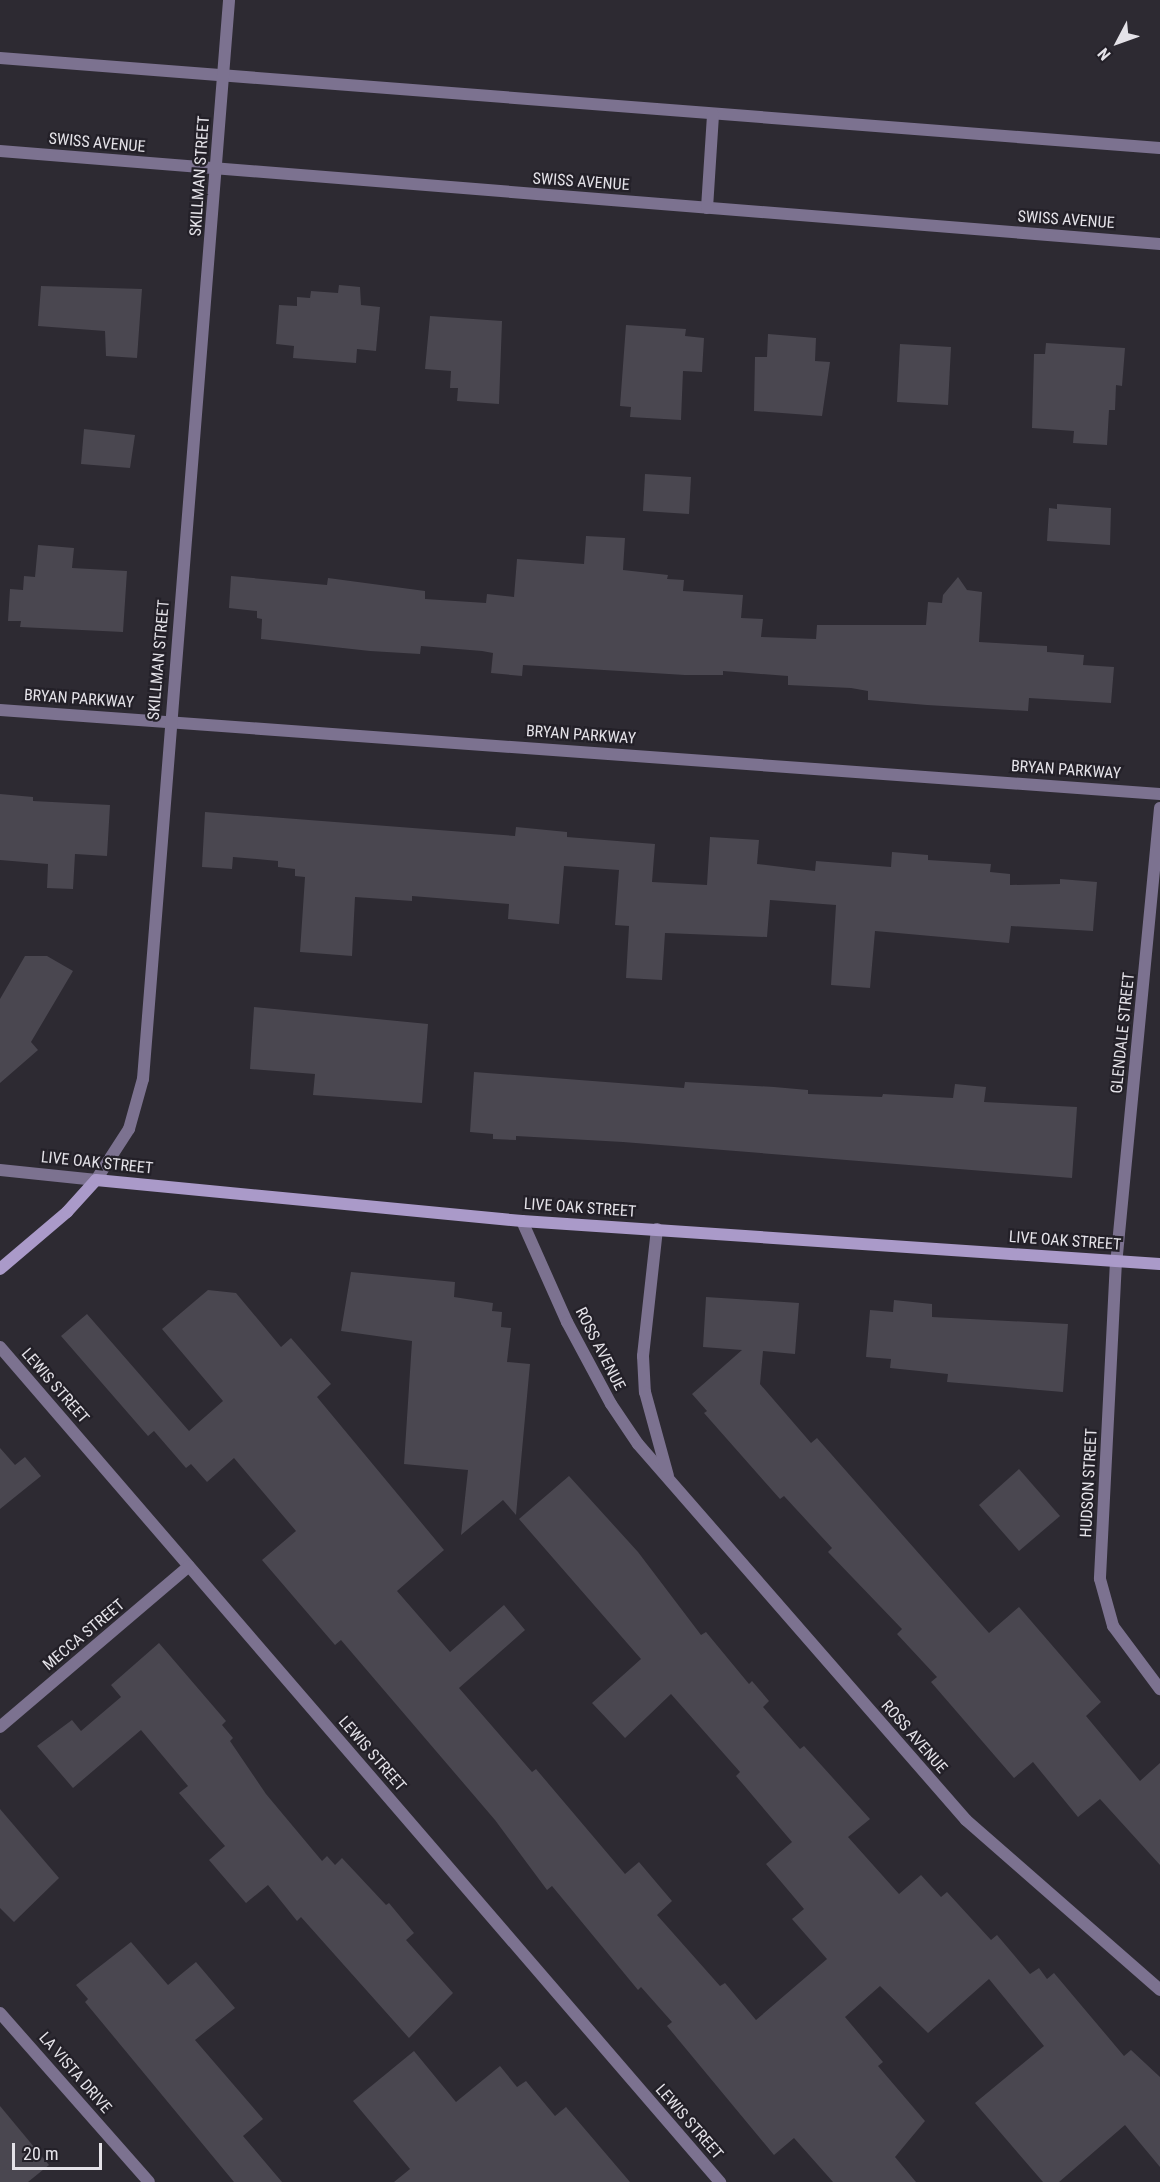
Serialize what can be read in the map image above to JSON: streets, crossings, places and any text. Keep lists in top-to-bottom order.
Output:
{
  "streets": {
    "main road": ["SKILLMAN STREET", "LIVE OAK STREET"],
    "street": [
      "SWISS AVENUE",
      "BRYAN PARKWAY",
      "GLENDALE STREET",
      "ROSS AVENUE",
      "LEWIS STREET",
      "HUDSON STREET",
      "MECCA STREET",
      "LA VISTA DRIVE"
    ]
  },
  "crossings": [
    ["SWISS AVENUE", "SKILLMAN STREET"],
    ["SKILLMAN STREET", "BRYAN PARKWAY"],
    ["SKILLMAN STREET", "LIVE OAK STREET"],
    ["GLENDALE STREET", "LIVE OAK STREET"],
    ["GLENDALE STREET", "HUDSON STREET"],
    ["LIVE OAK STREET", "ROSS AVENUE"],
    ["LIVE OAK STREET", "HUDSON STREET"],
    ["LEWIS STREET", "MECCA STREET"]
  ],
  "scale_bar": "20 m",
  "north": "bottom left"
}
